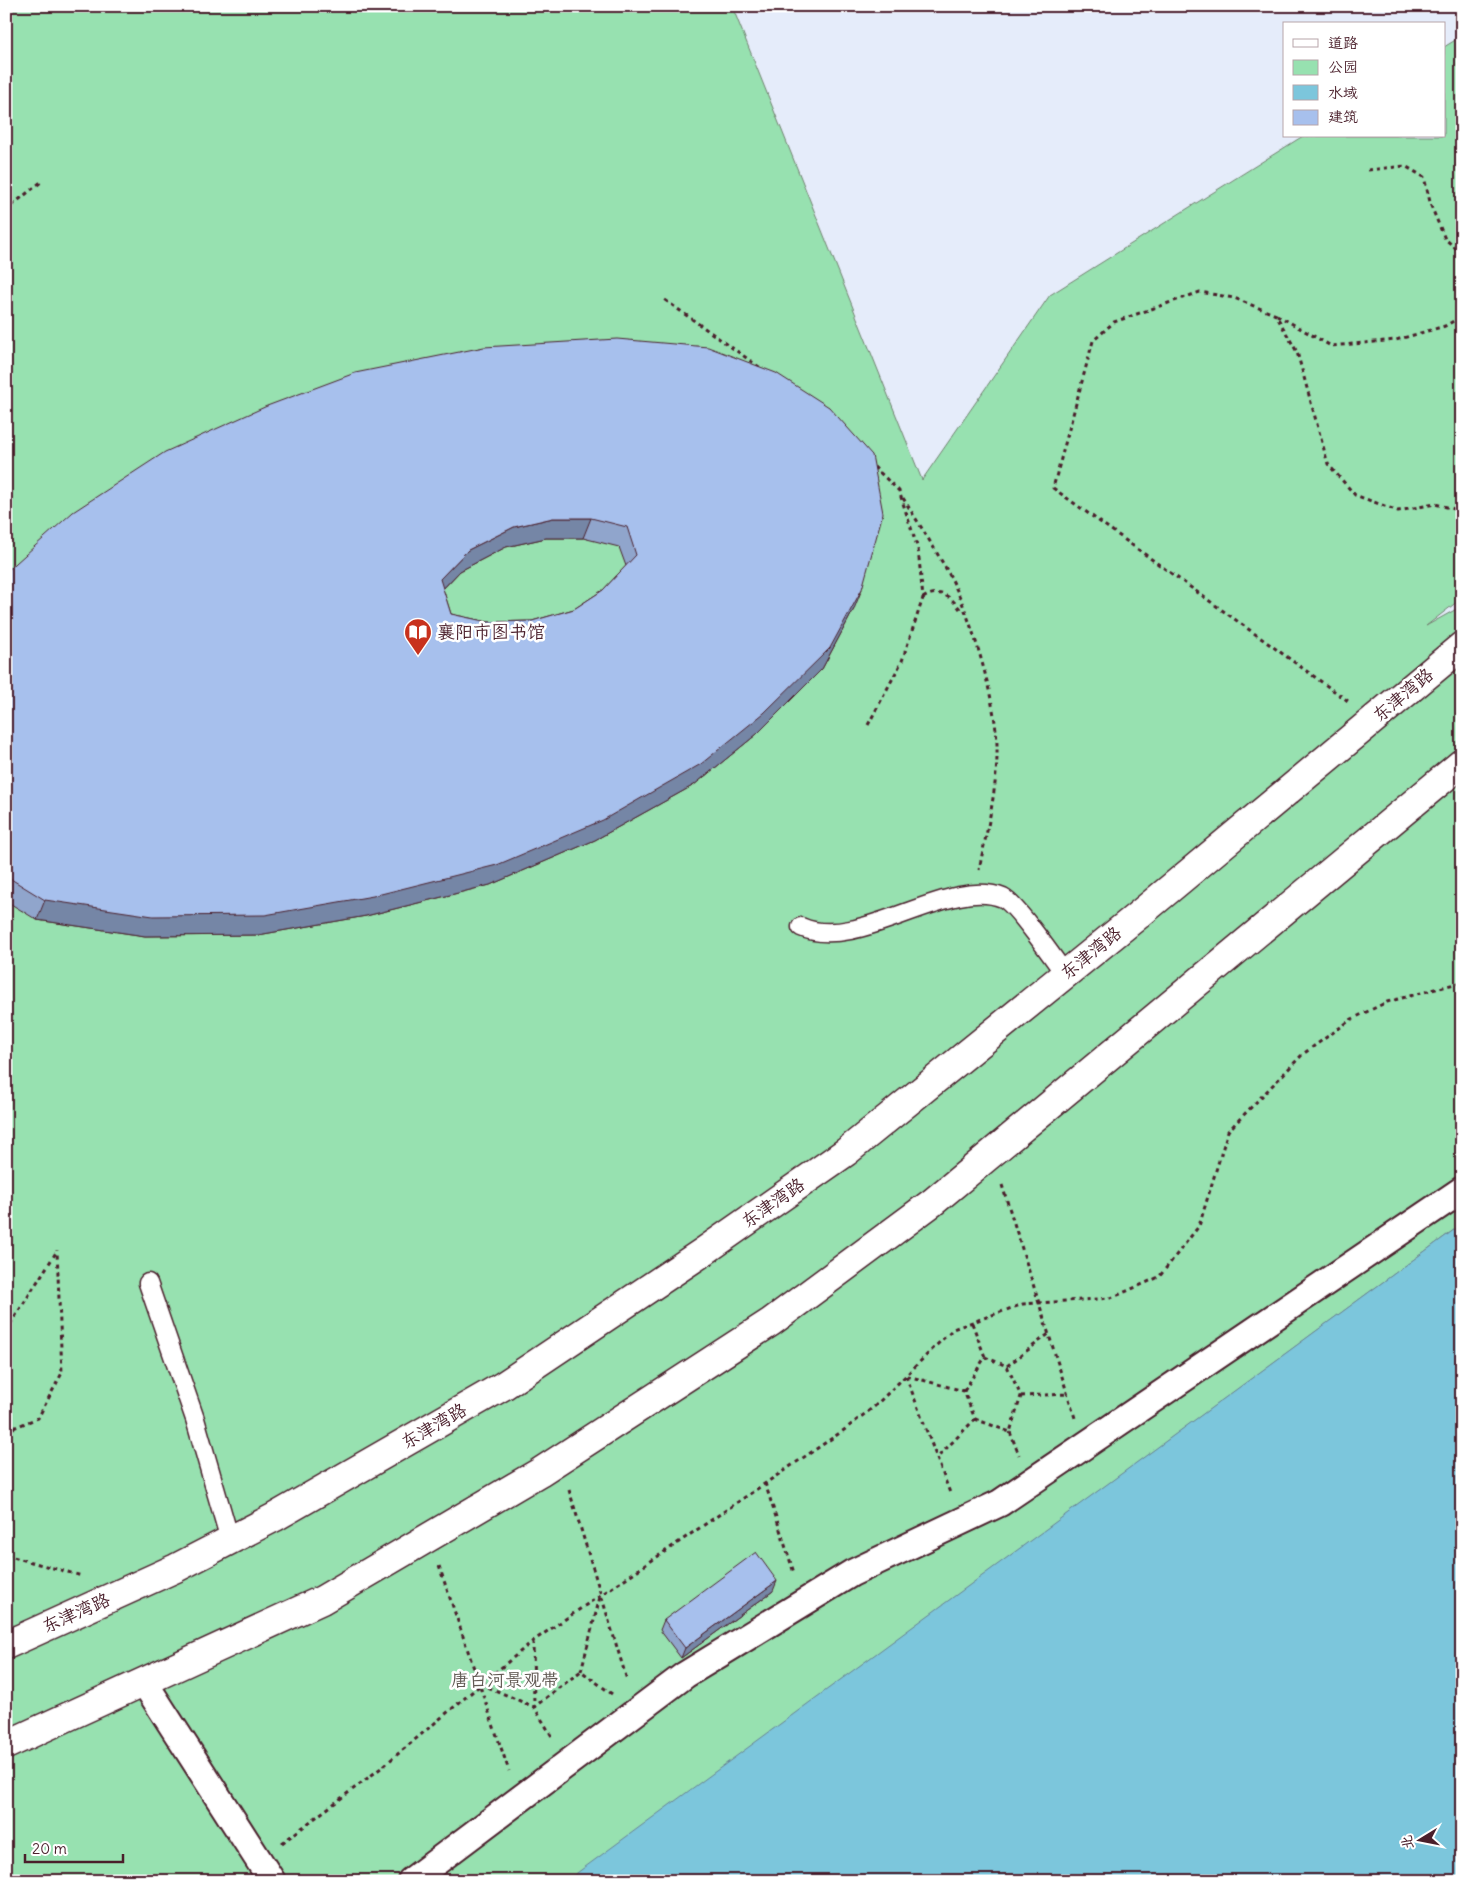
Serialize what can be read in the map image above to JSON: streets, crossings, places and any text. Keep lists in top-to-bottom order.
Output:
{
  "streets": {
    "main road": ["东津湾路"]
  },
  "parks": ["唐白河景观带"],
  "places": {
    "library": ["襄阳市图书馆"]
  },
  "legend": [
    "道路",
    "公园",
    "水域",
    "建筑"
  ],
  "scale_bar": "20 m",
  "north": "left"
}
